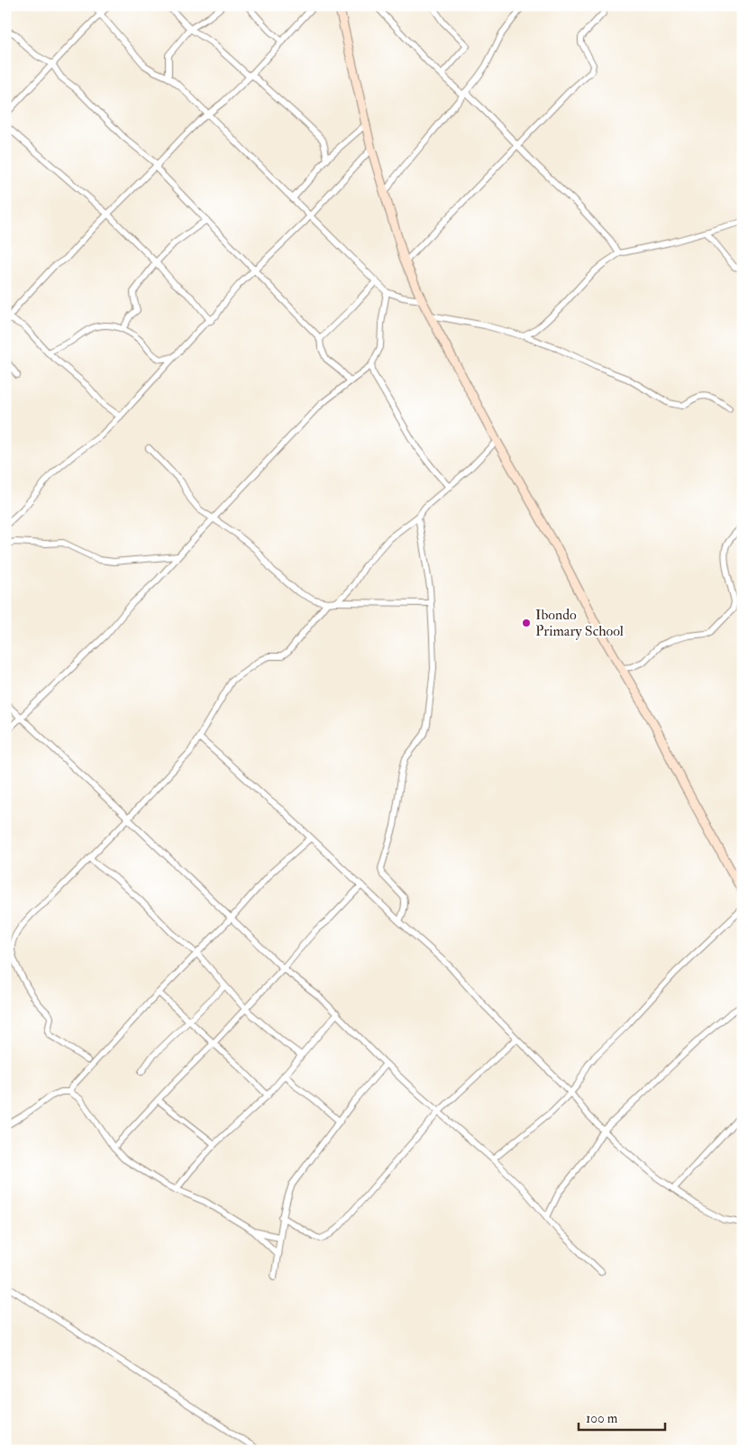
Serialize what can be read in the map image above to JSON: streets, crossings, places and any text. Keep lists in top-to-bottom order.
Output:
{
  "places": ["Ibondo Primary School"],
  "scale_bar": "100 m"
}
